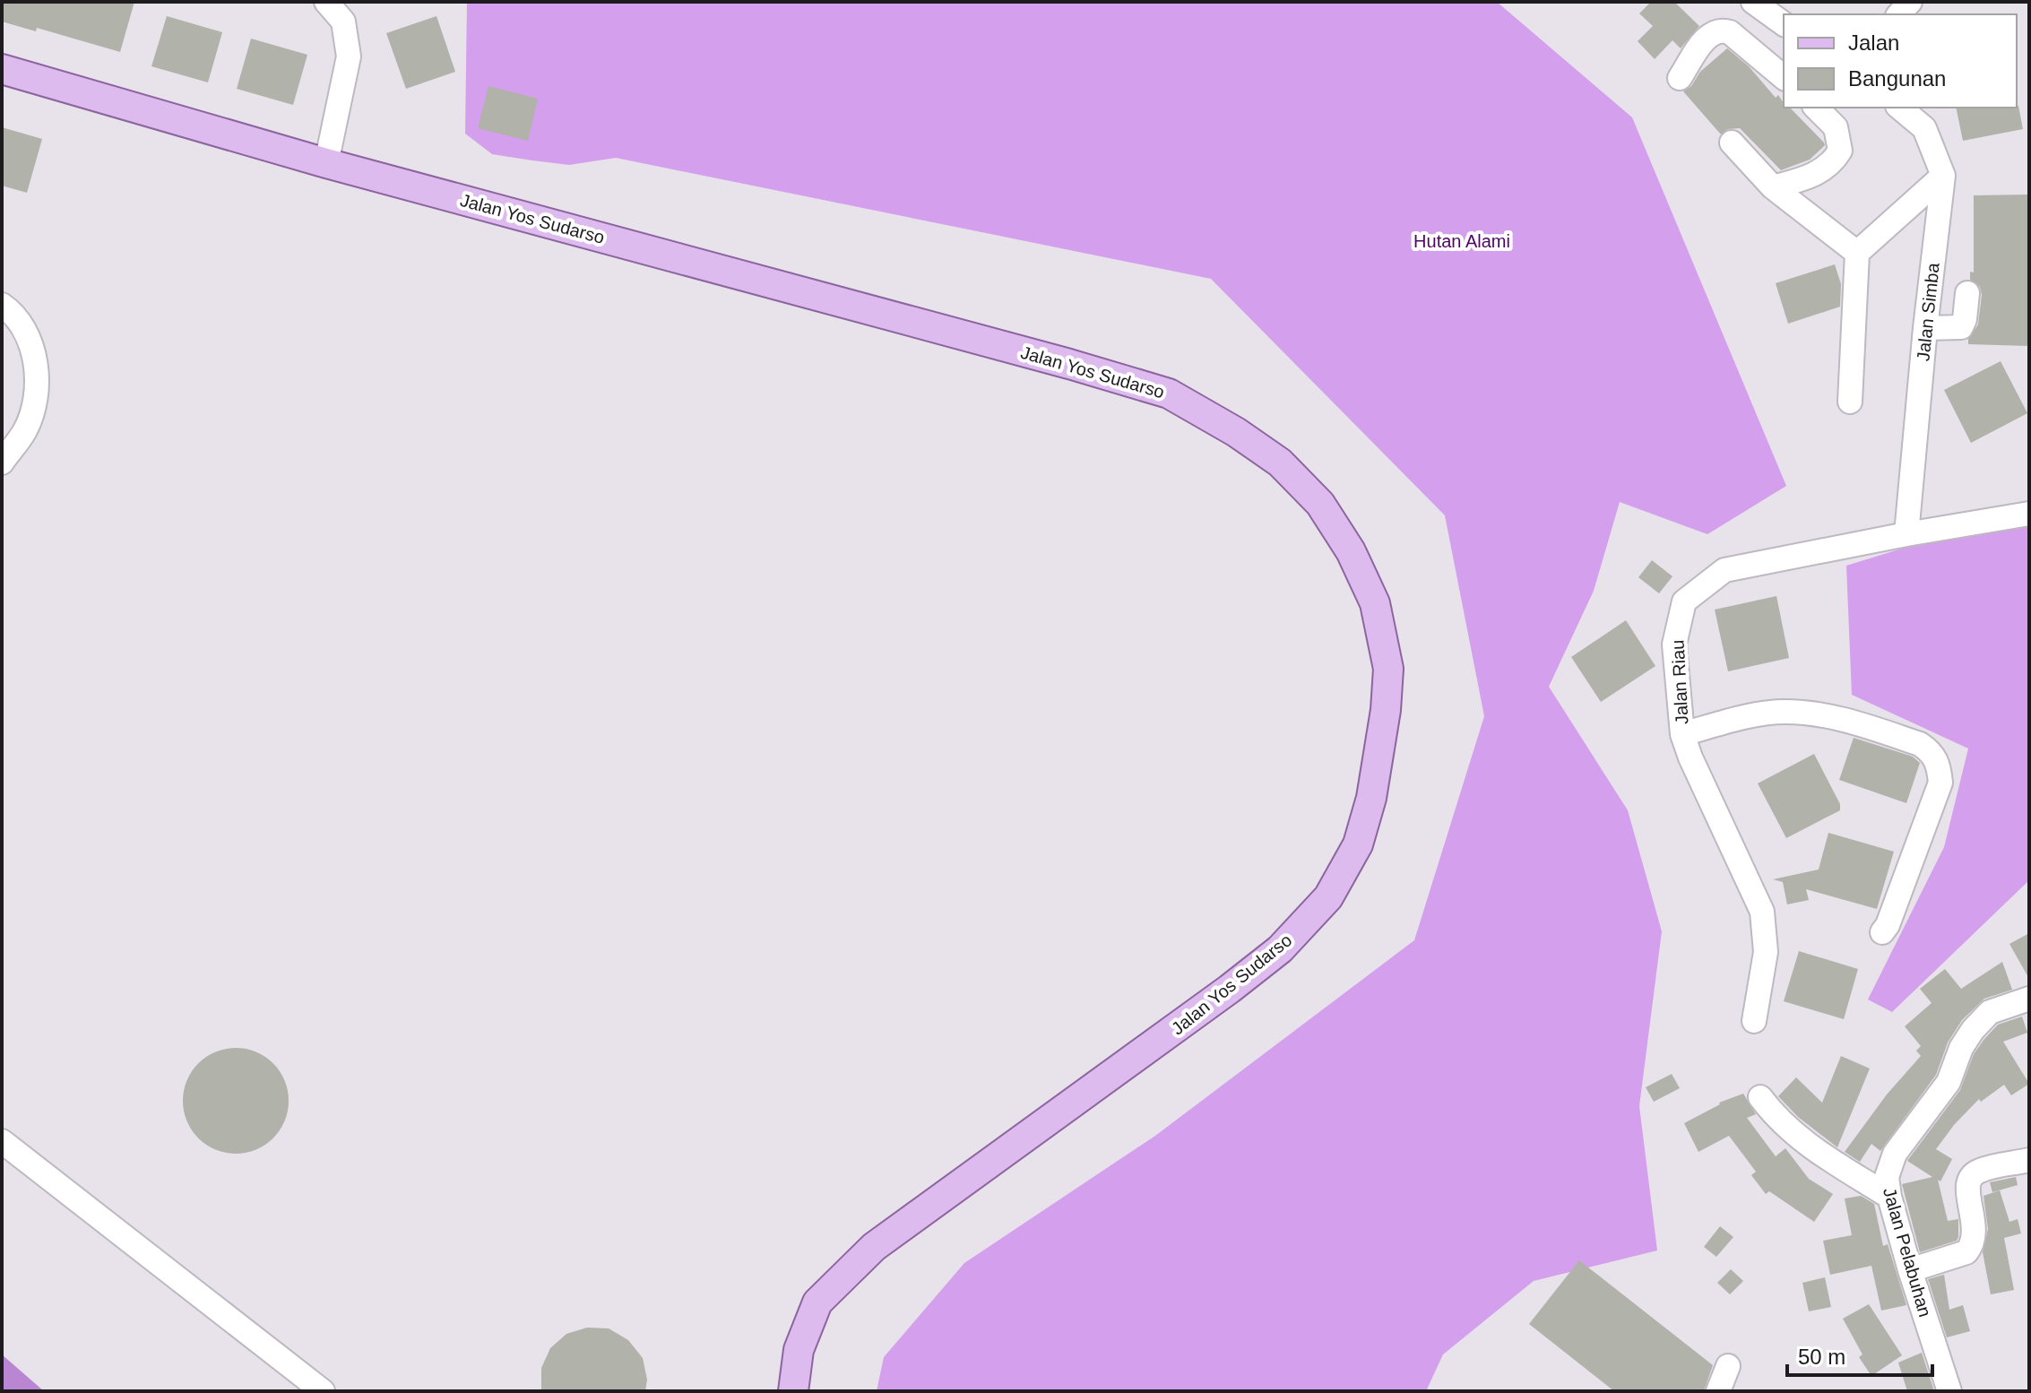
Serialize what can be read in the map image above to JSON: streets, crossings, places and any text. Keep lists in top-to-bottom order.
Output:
{
  "streets": {
    "main road": ["Jalan Yos Sudarso"],
    "street": ["Jalan Simba", "Jalan Riau", "Jalan Pelabuhan"]
  },
  "crossings": [
    ["Jalan Simba", "Jalan Riau"]
  ],
  "parks": ["Hutan Alami"],
  "legend": ["Jalan", "Bangunan"],
  "scale_bar": "50 m"
}
